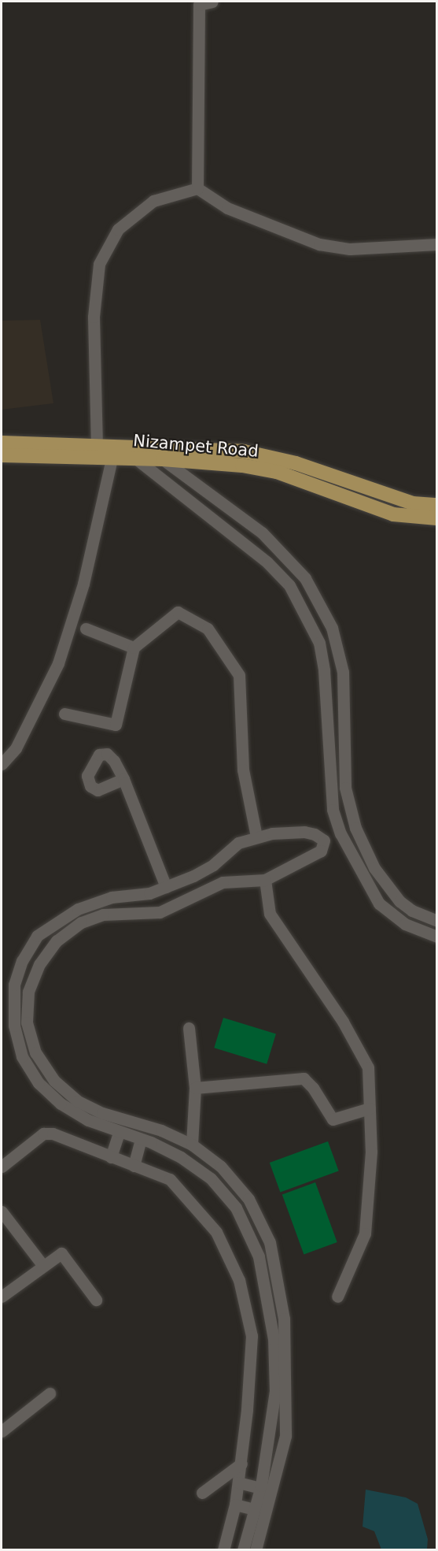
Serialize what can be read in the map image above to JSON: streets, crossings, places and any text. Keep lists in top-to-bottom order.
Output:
{
  "streets": {
    "main road": ["Nizampet Road"]
  }
}
